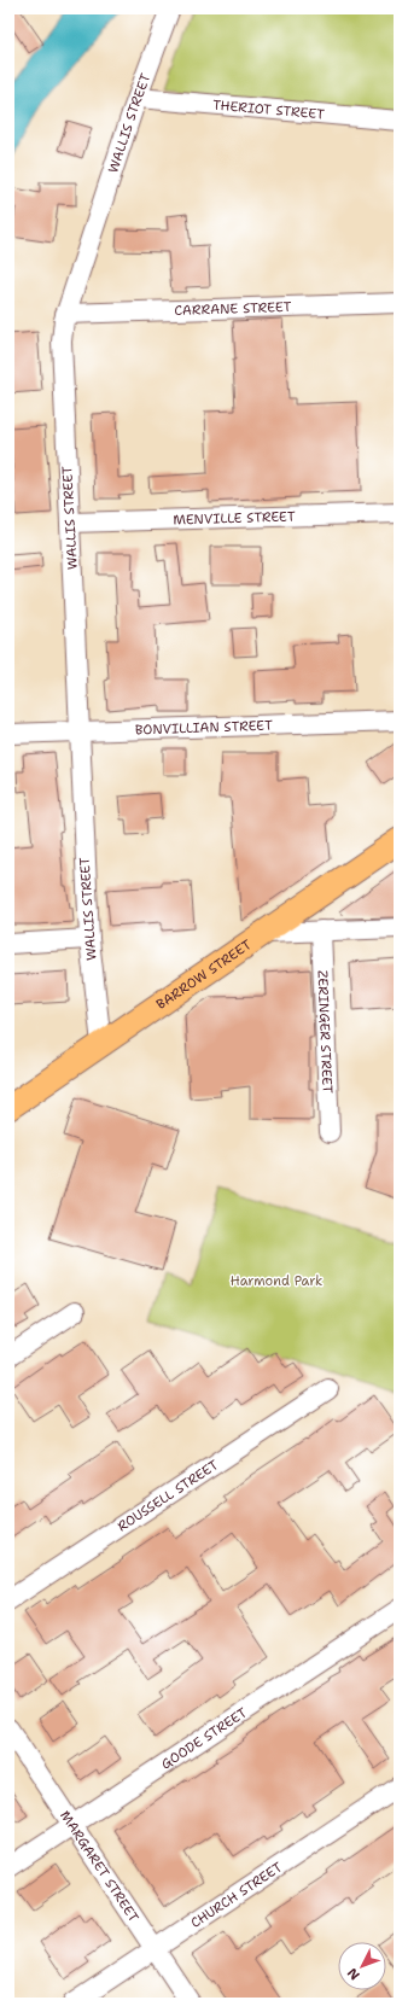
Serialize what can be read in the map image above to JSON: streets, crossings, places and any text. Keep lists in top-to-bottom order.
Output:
{
  "streets": {
    "main road": ["BARROW STREET"],
    "street": [
      "THERIOT STREET",
      "WALLIS STREET",
      "CARRANE STREET",
      "MENVILLE STREET",
      "BONVILLIAN STREET",
      "ZERINGER STREET",
      "ROUSSELL STREET",
      "GOODE STREET",
      "MARGARET STREET",
      "CHURCH STREET"
    ]
  },
  "crossings": [
    ["THERIOT STREET", "WALLIS STREET"],
    ["WALLIS STREET", "CARRANE STREET"],
    ["WALLIS STREET", "MENVILLE STREET"],
    ["WALLIS STREET", "BONVILLIAN STREET"],
    ["WALLIS STREET", "BARROW STREET"],
    ["GOODE STREET", "MARGARET STREET"],
    ["MARGARET STREET", "CHURCH STREET"]
  ],
  "parks": ["Harmond Park"],
  "north": "bottom left"
}
